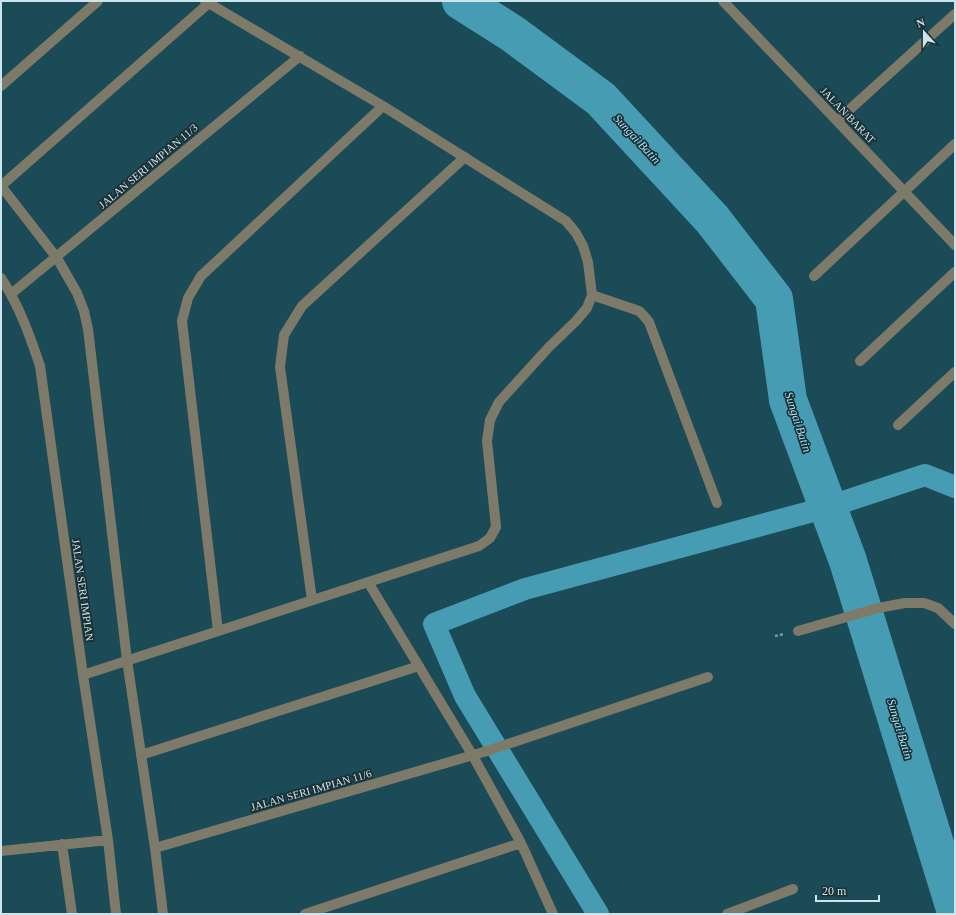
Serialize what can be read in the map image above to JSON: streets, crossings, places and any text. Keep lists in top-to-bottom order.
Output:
{
  "streets": {
    "street": [
      "JALAN BARAT",
      "JALAN SERI IMPIAN 11/3",
      "JALAN SERI IMPIAN",
      "JALAN SERI IMPIAN 11/6"
    ]
  },
  "crossings": [
    ["JALAN SERI IMPIAN 11/3", "JALAN SERI IMPIAN"]
  ],
  "water": ["Sungai Batin"],
  "scale_bar": "20 m",
  "north": "top"
}
